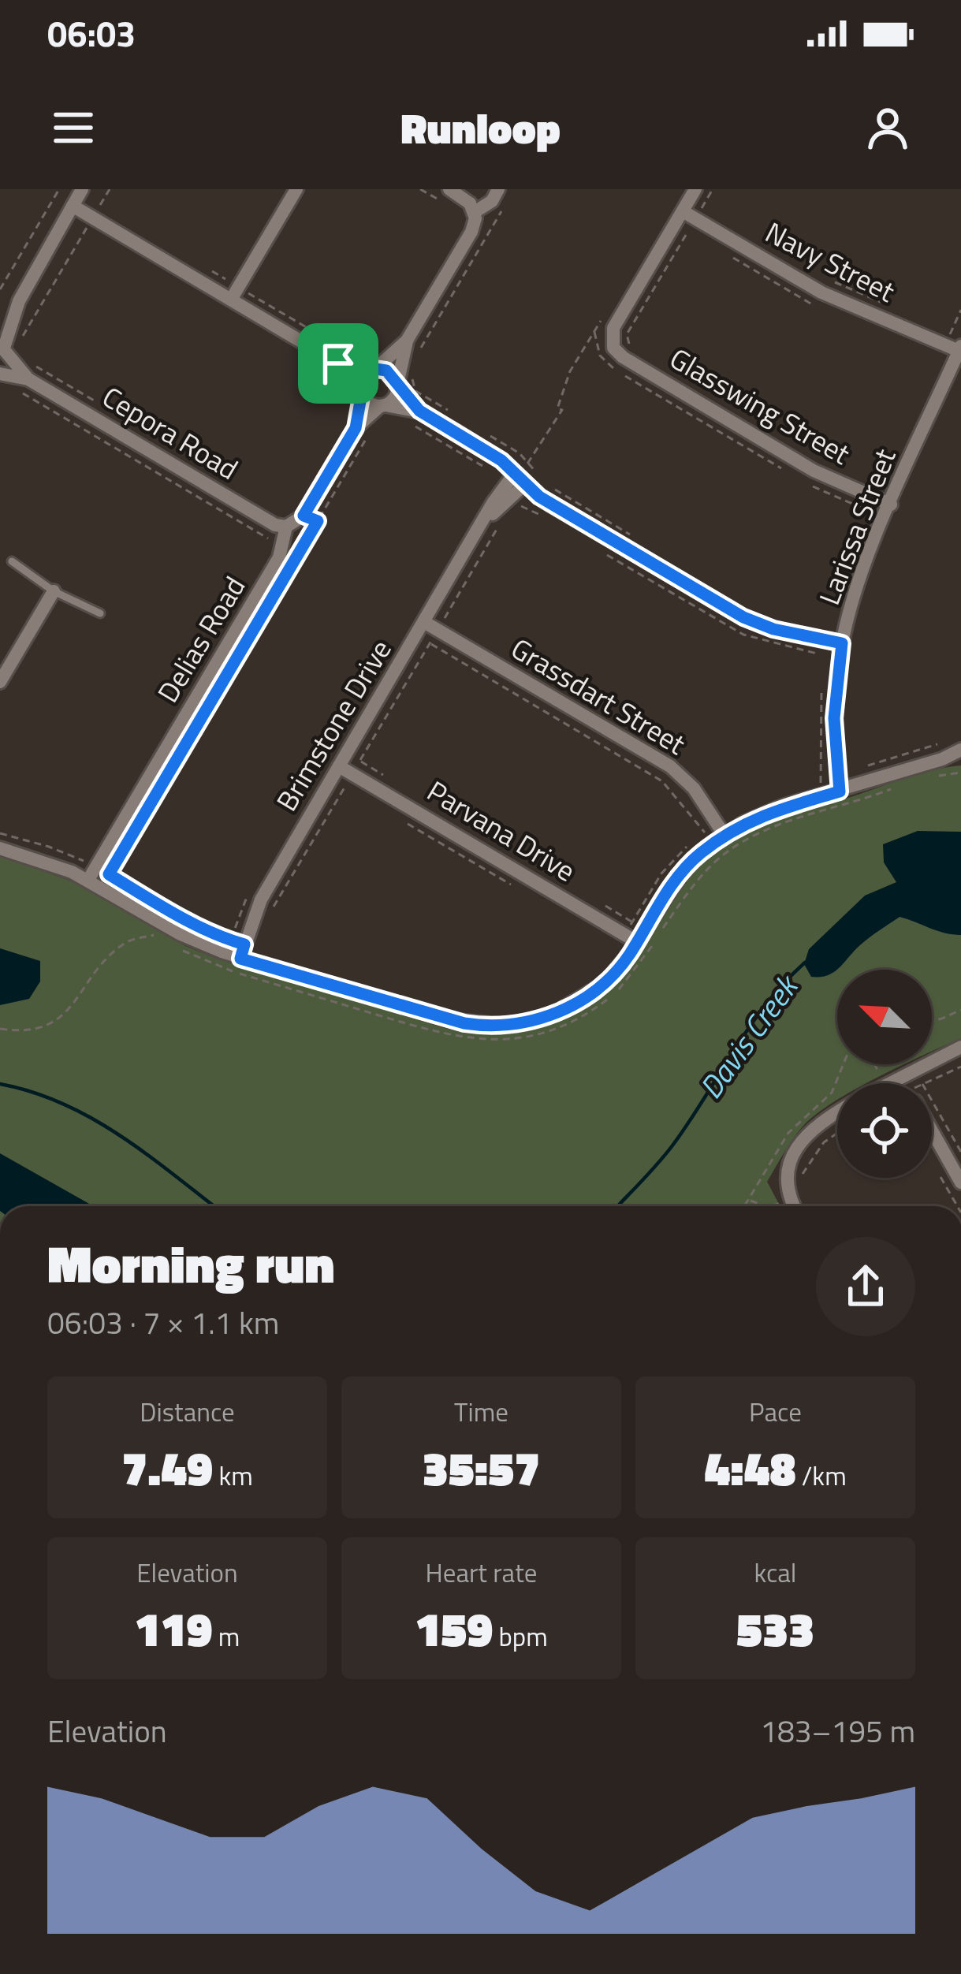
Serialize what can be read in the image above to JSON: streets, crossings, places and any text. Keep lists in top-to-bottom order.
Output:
{
  "streets": {
    "street": [
      "Navy Street",
      "Glasswing Street",
      "Cepora Road",
      "Larissa Street",
      "Delias Road",
      "Grassdart Street",
      "Brimstone Drive",
      "Parvana Drive"
    ]
  },
  "crossings": [
    ["Navy Street", "Glasswing Street"],
    ["Navy Street", "Larissa Street"],
    ["Glasswing Street", "Larissa Street"],
    ["Cepora Road", "Delias Road"],
    ["Grassdart Street", "Brimstone Drive"],
    ["Brimstone Drive", "Parvana Drive"]
  ],
  "water": ["Davis Creek"],
  "north": "top left",
  "page": {
    "status": "06:03",
    "header": "Runloop",
    "heading": ["Morning run", "06:03 · 7 × 1.1 km"],
    "stats": [
      ["Distance", "7.49 km"],
      ["Time", "35:57"],
      ["Pace", "4:48 /km"],
      ["Elevation", "119 m"],
      ["Heart rate", "159 bpm"],
      ["kcal", "533"]
    ],
    "chart": ["Elevation", "183–195 m"]
  }
}
